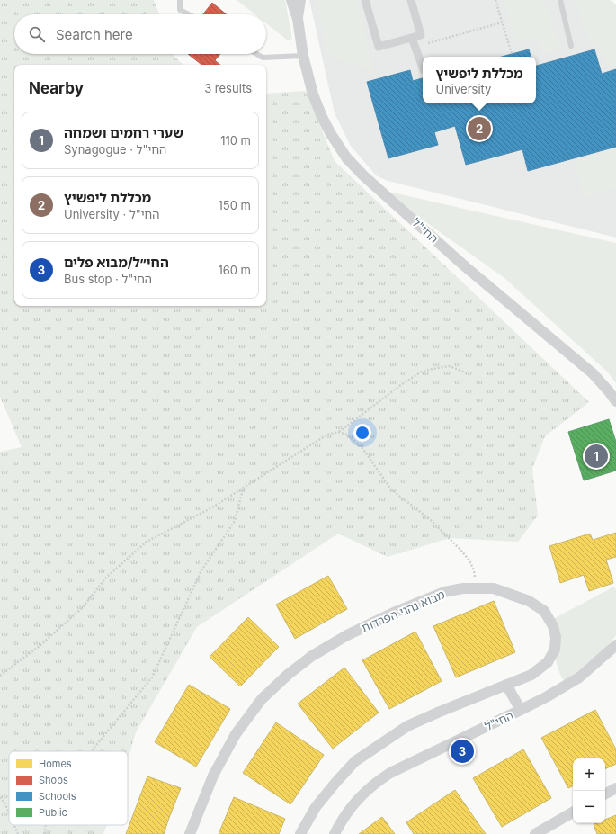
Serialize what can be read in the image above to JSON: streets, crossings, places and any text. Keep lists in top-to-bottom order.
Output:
{
  "streets": {
    "street": ["החי\"ל", "מבוא נהגי הפרדות"]
  },
  "legend": [
    "Homes",
    "Shops",
    "Schools",
    "Public"
  ],
  "page": {
    "search": "Search here",
    "popup": ["מכללת ליפשיץ", "University"],
    "heading": ["Nearby", "3 results"],
    "list": [
      {
        "mark": "1",
        "name": "שערי רחמים ושמחה",
        "note": "Synagogue · החי\"ל",
        "value": "110 m"
      },
      {
        "mark": "2",
        "name": "מכללת ליפשיץ",
        "note": "University · החי\"ל",
        "value": "150 m"
      },
      {
        "mark": "3",
        "name": "החי״ל/מבוא פלים",
        "note": "Bus stop · החי\"ל",
        "value": "160 m"
      }
    ],
    "pins": ["2", "1", "3"],
    "map_buttons": ["+", "−"]
  }
}
